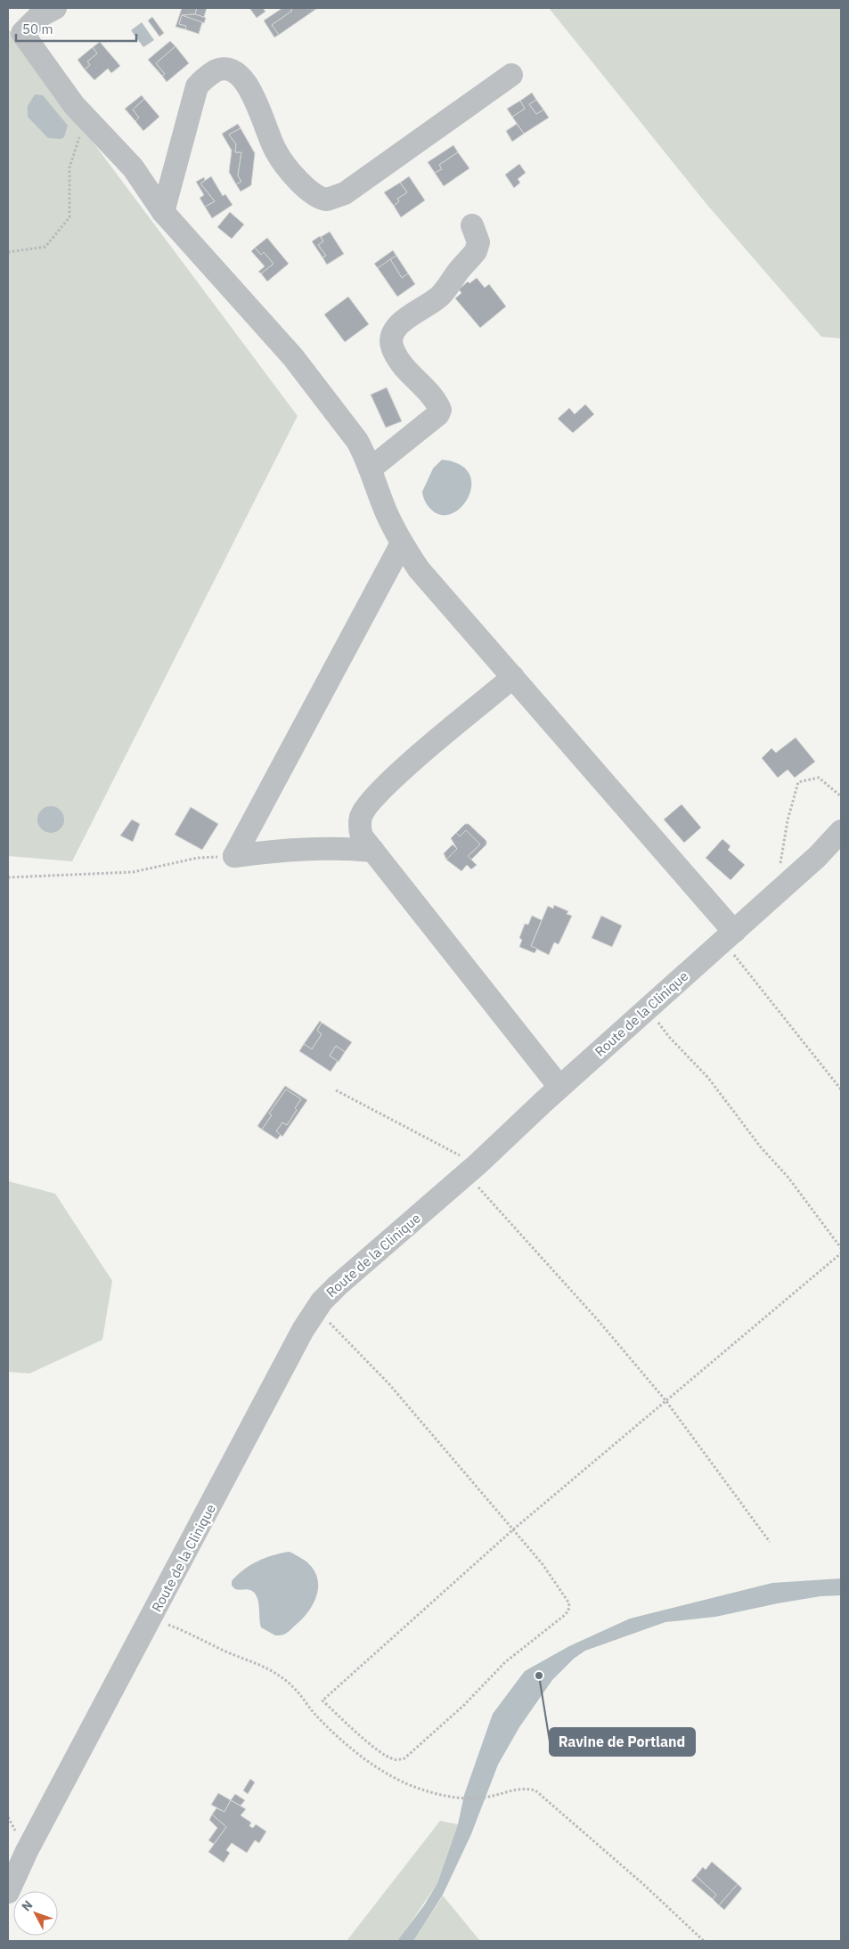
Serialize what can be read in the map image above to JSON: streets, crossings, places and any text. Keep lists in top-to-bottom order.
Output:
{
  "streets": {
    "street": ["Route de la Clinique"]
  },
  "places": ["Ravine de Portland"],
  "scale_bar": "50 m",
  "north": "top left"
}
